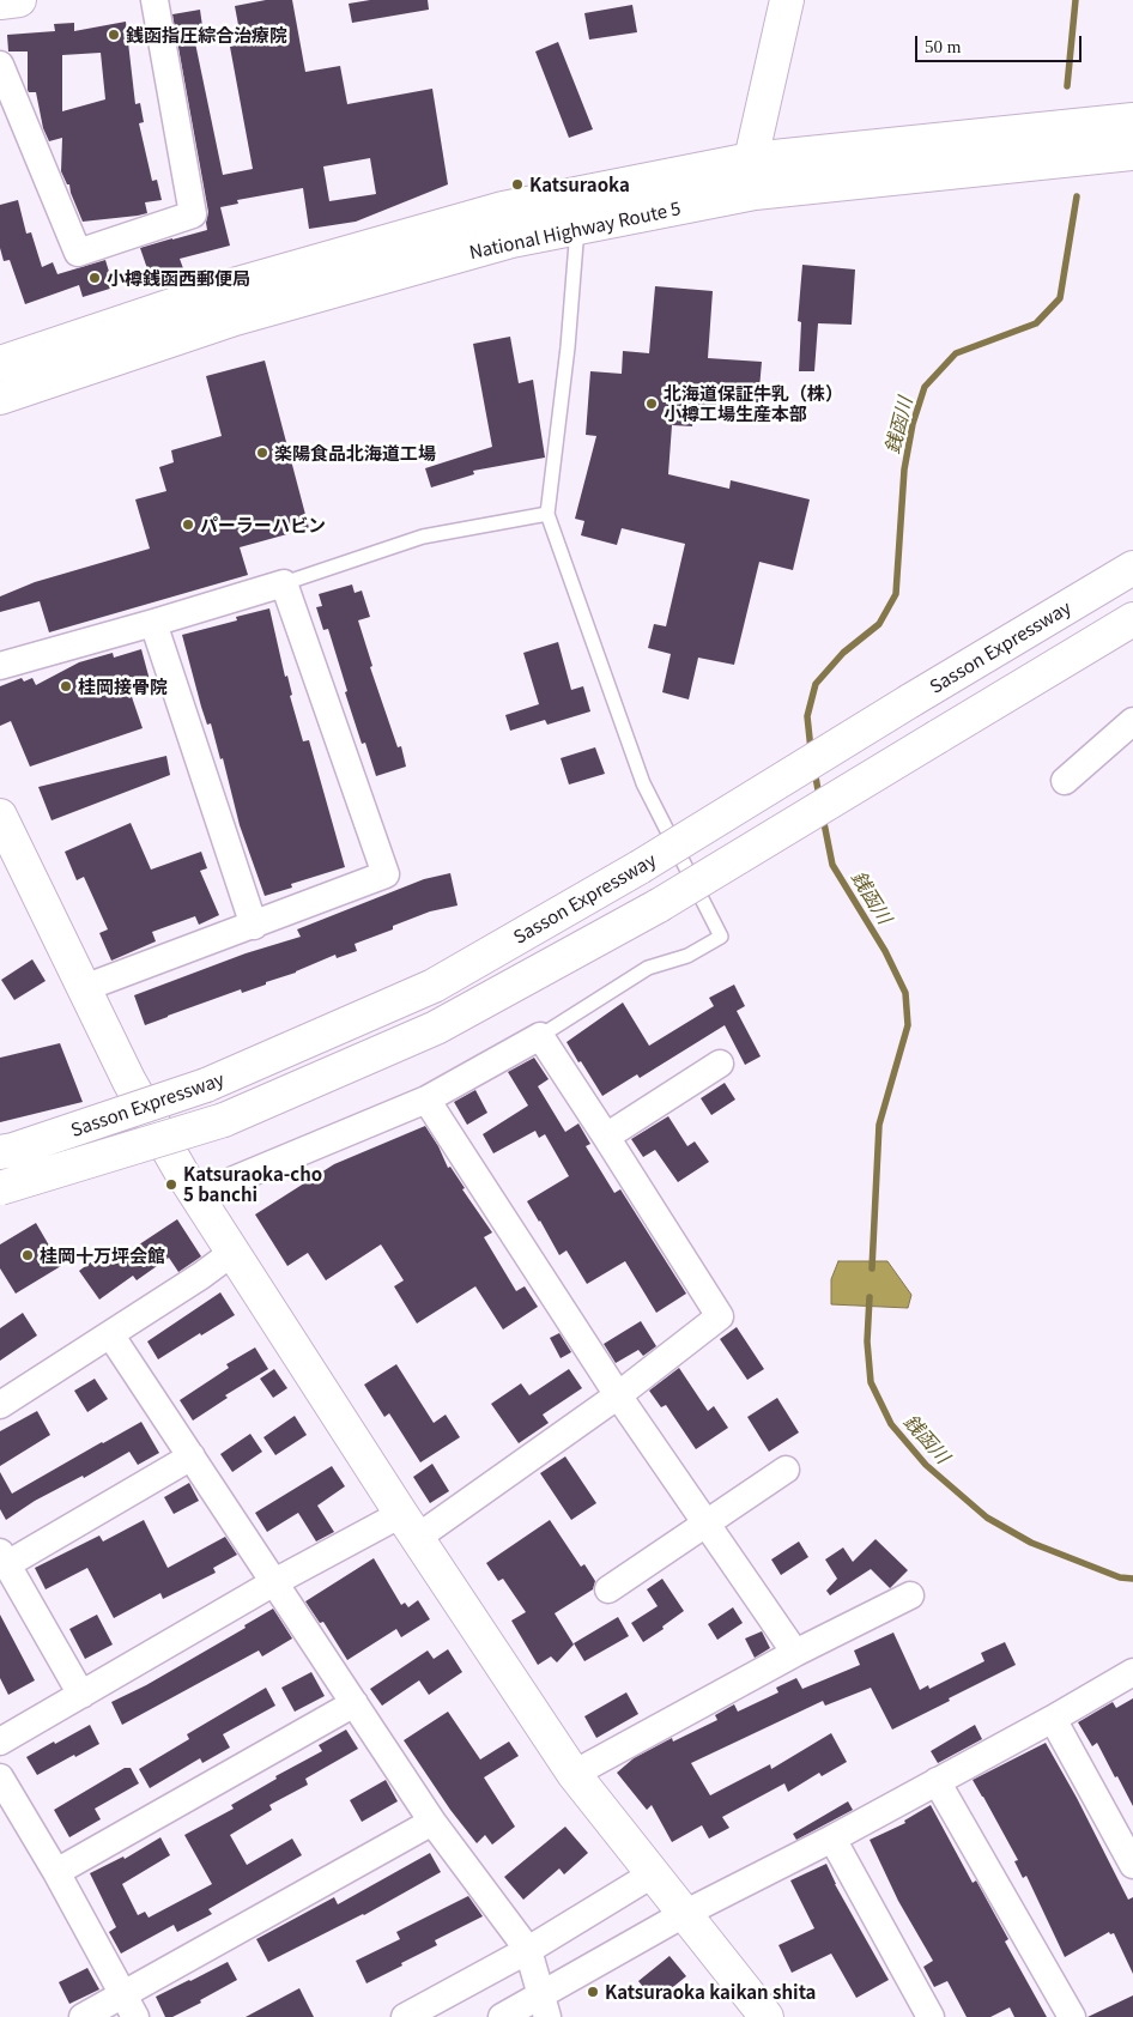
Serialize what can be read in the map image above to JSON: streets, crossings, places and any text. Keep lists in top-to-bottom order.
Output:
{
  "streets": {
    "main road": ["National Highway Route 5", "Sasson Expressway"]
  },
  "water": ["銭函川"],
  "places": [
    "銭函指圧綜合治療院",
    "Katsuraoka",
    "小樽銭函西郵便局",
    "北海道保証牛乳（株） 小樽工場生産本部",
    "楽陽食品北海道工場",
    "パーラーハビン",
    "桂岡接骨院",
    "Katsuraoka-cho 5 banchi",
    "桂岡十万坪会館",
    "Katsuraoka kaikan shita"
  ],
  "scale_bar": "50 m"
}
